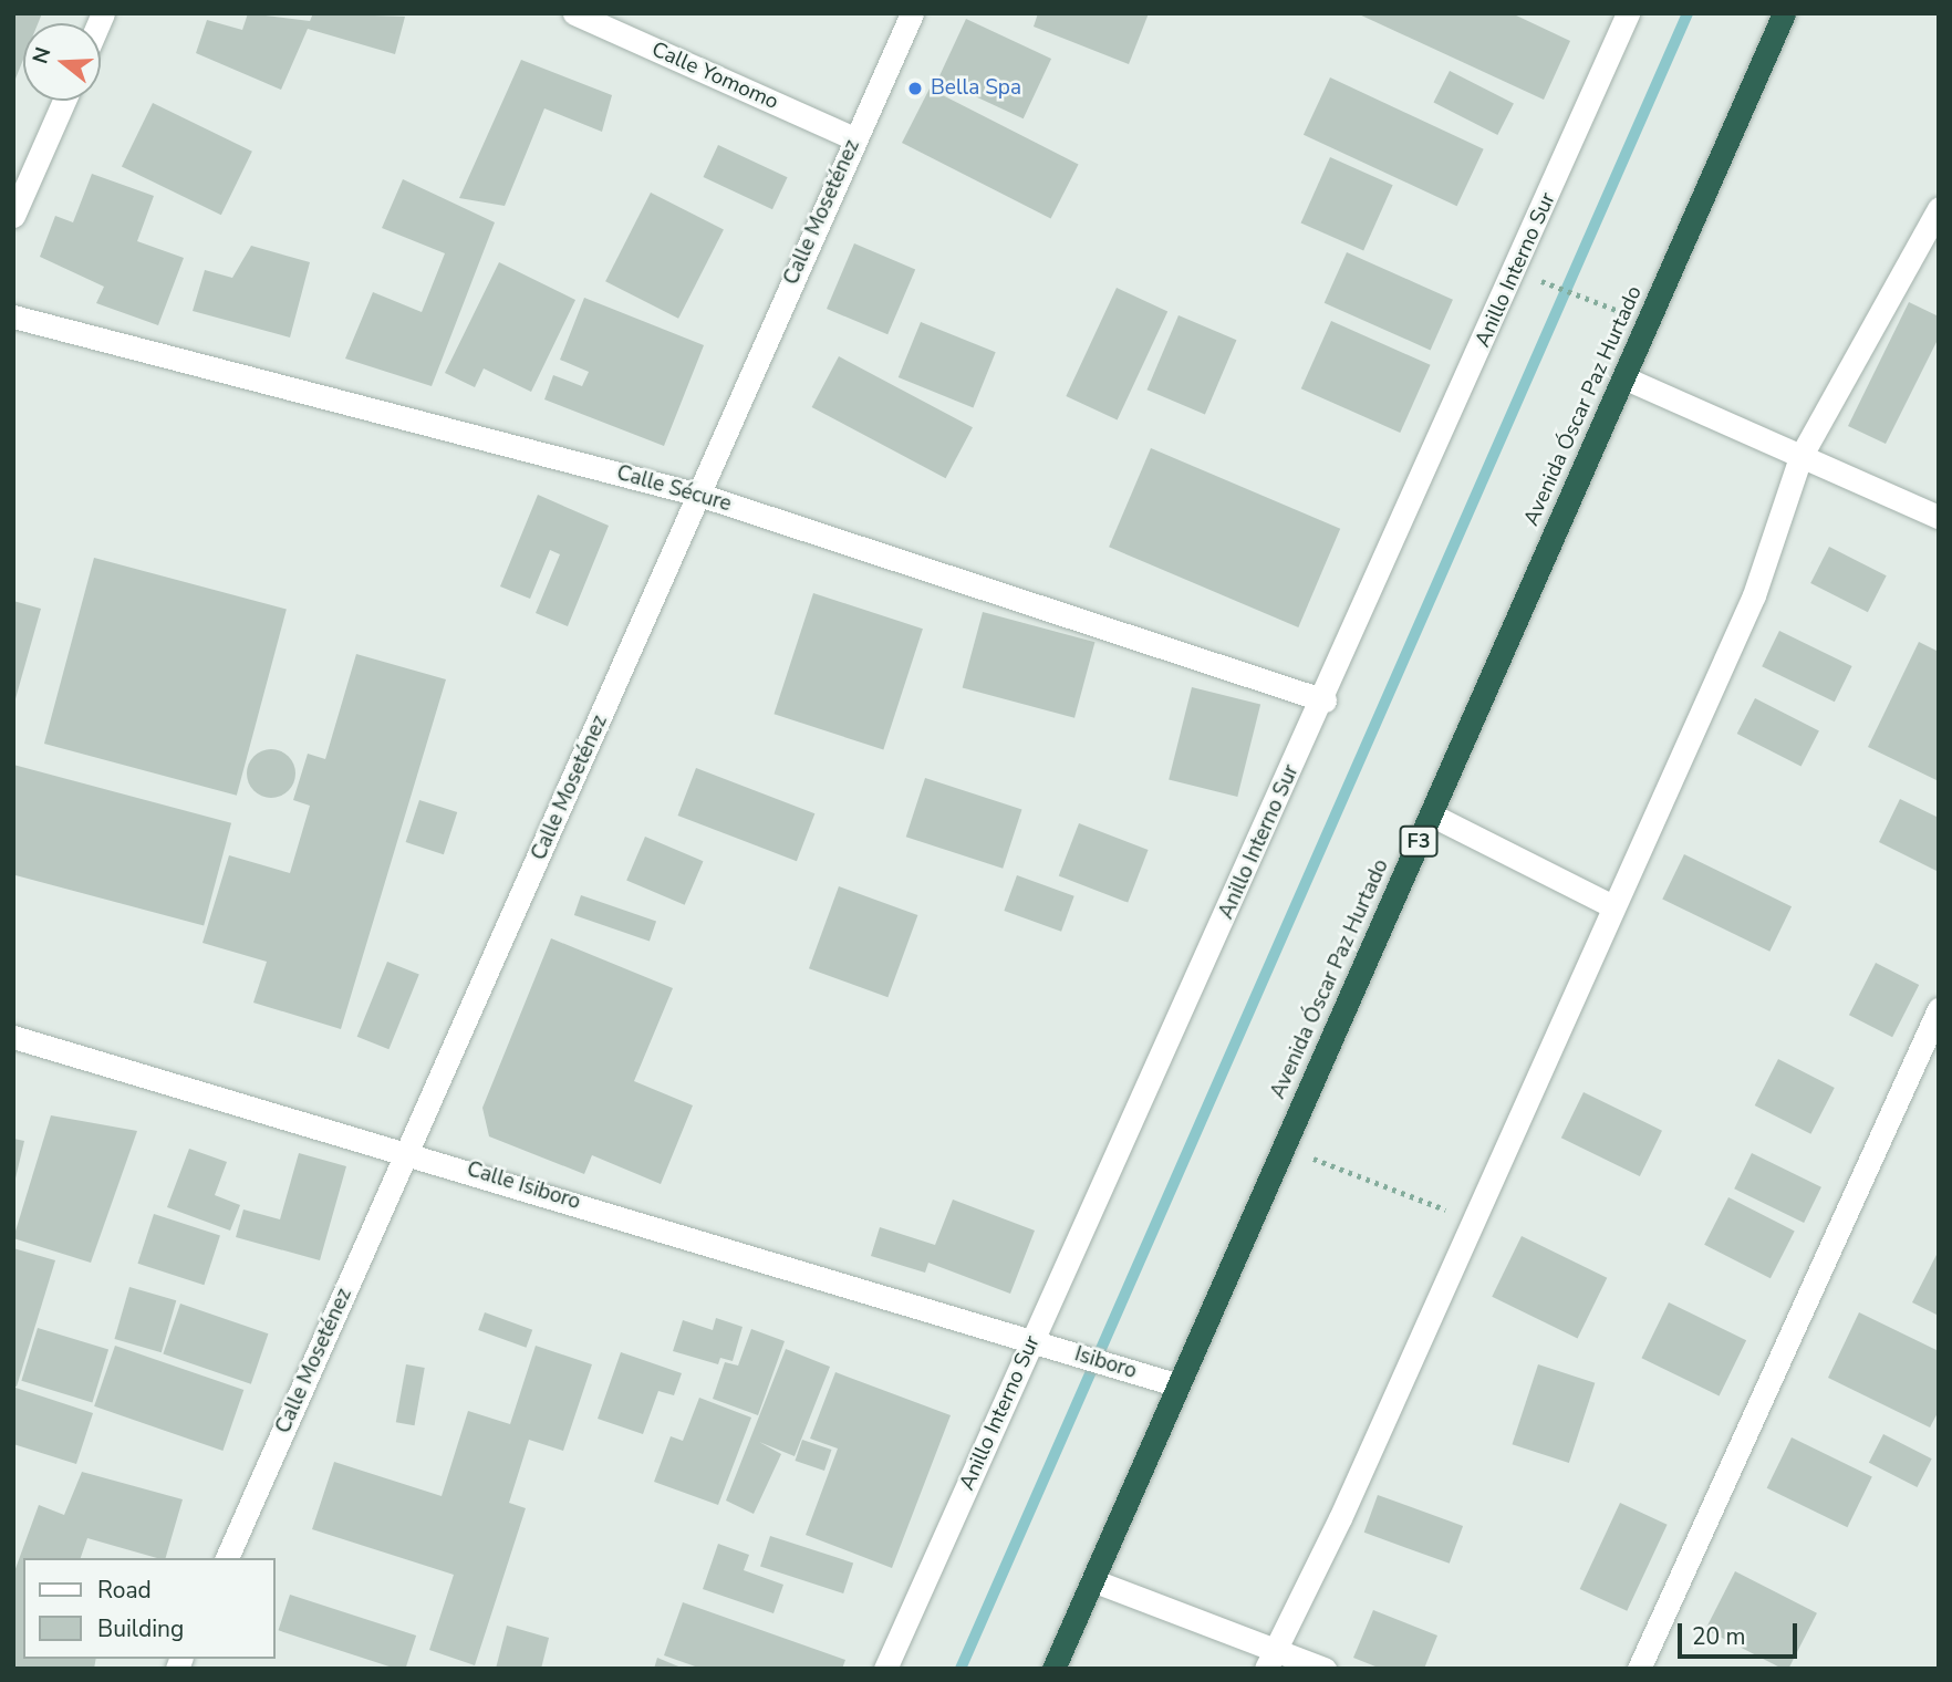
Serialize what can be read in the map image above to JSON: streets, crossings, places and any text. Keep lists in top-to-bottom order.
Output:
{
  "streets": {
    "highway": ["Avenida Óscar Paz Hurtado", "F3"],
    "street": [
      "Calle Yomomo",
      "Calle Moseténez",
      "Anillo Interno Sur",
      "Calle Sécure",
      "Calle Isiboro",
      "Isiboro"
    ]
  },
  "crossings": [
    ["Calle Yomomo", "Calle Moseténez"],
    ["Calle Moseténez", "Calle Sécure"],
    ["Calle Moseténez", "Calle Isiboro"],
    ["Anillo Interno Sur", "Calle Sécure"],
    ["Anillo Interno Sur", "Calle Isiboro"],
    ["Anillo Interno Sur", "Isiboro"],
    ["Avenida Óscar Paz Hurtado", "Isiboro"],
    ["Calle Isiboro", "Isiboro"]
  ],
  "places": ["Bella Spa"],
  "legend": ["Road", "Building"],
  "scale_bar": "20 m",
  "north": "left"
}
